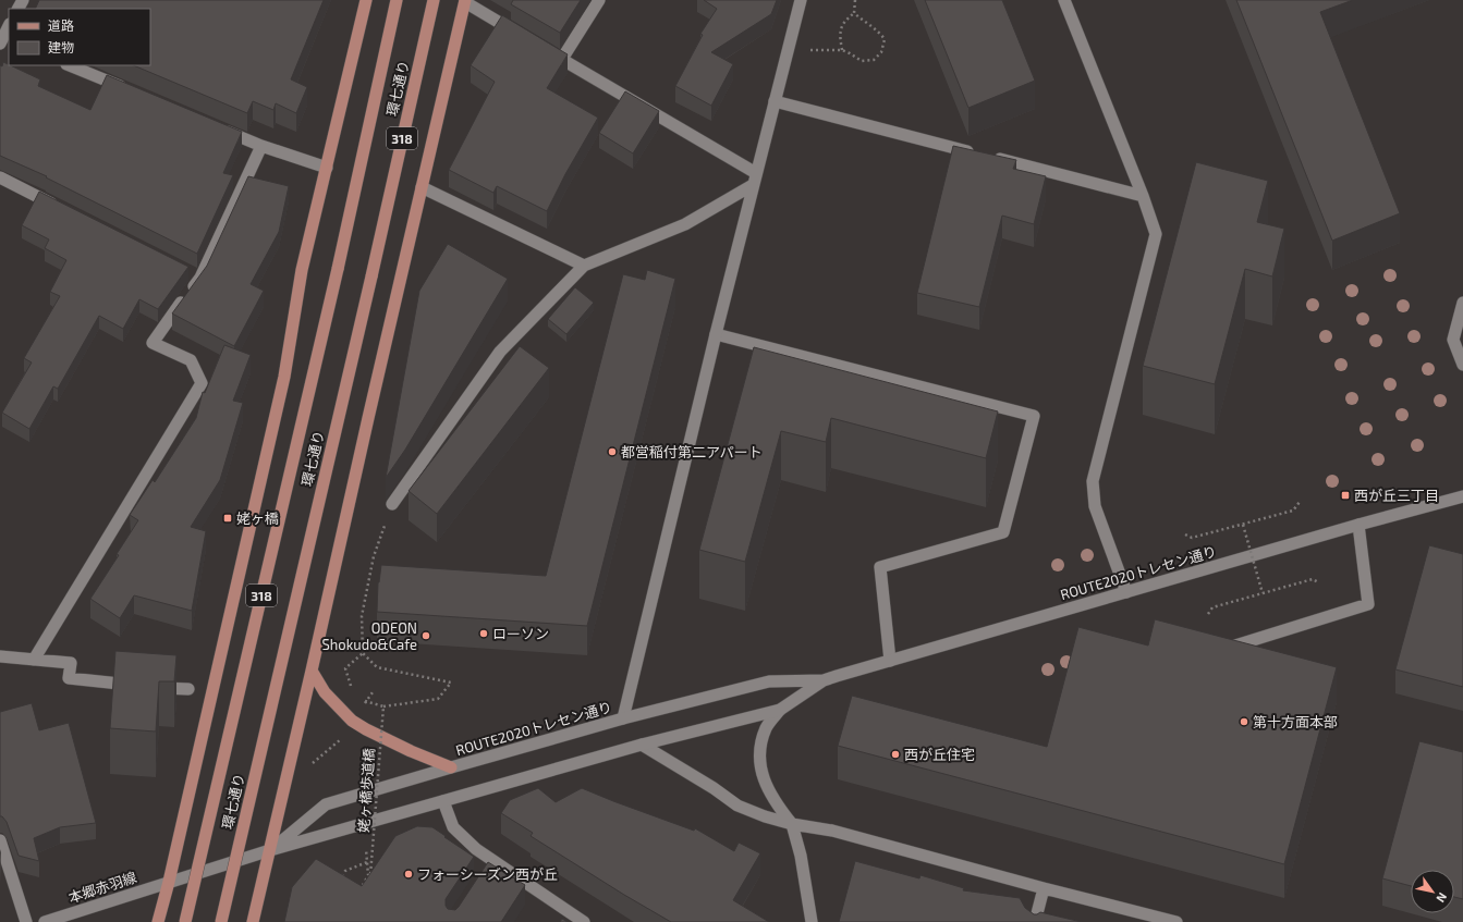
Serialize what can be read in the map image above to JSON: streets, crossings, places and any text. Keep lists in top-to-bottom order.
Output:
{
  "streets": {
    "main road": ["環七通り", "318"],
    "street": ["ROUTE2020トレセン通り", "本郷赤羽線"],
    "path": ["姥ヶ橋歩道橋"]
  },
  "crossings": [
    ["ROUTE2020トレセン通り", "本郷赤羽線"]
  ],
  "places": {
    "other": [
      "都営稲付第二アパート",
      "ローソン",
      "ODEON Shokudo&Cafe",
      "第十方面本部",
      "西が丘住宅",
      "フォーシーズン西が丘"
    ],
    "transit": ["西が丘三丁目", "姥ヶ橋"]
  },
  "legend": ["道路", "建物"],
  "north": "bottom right"
}
